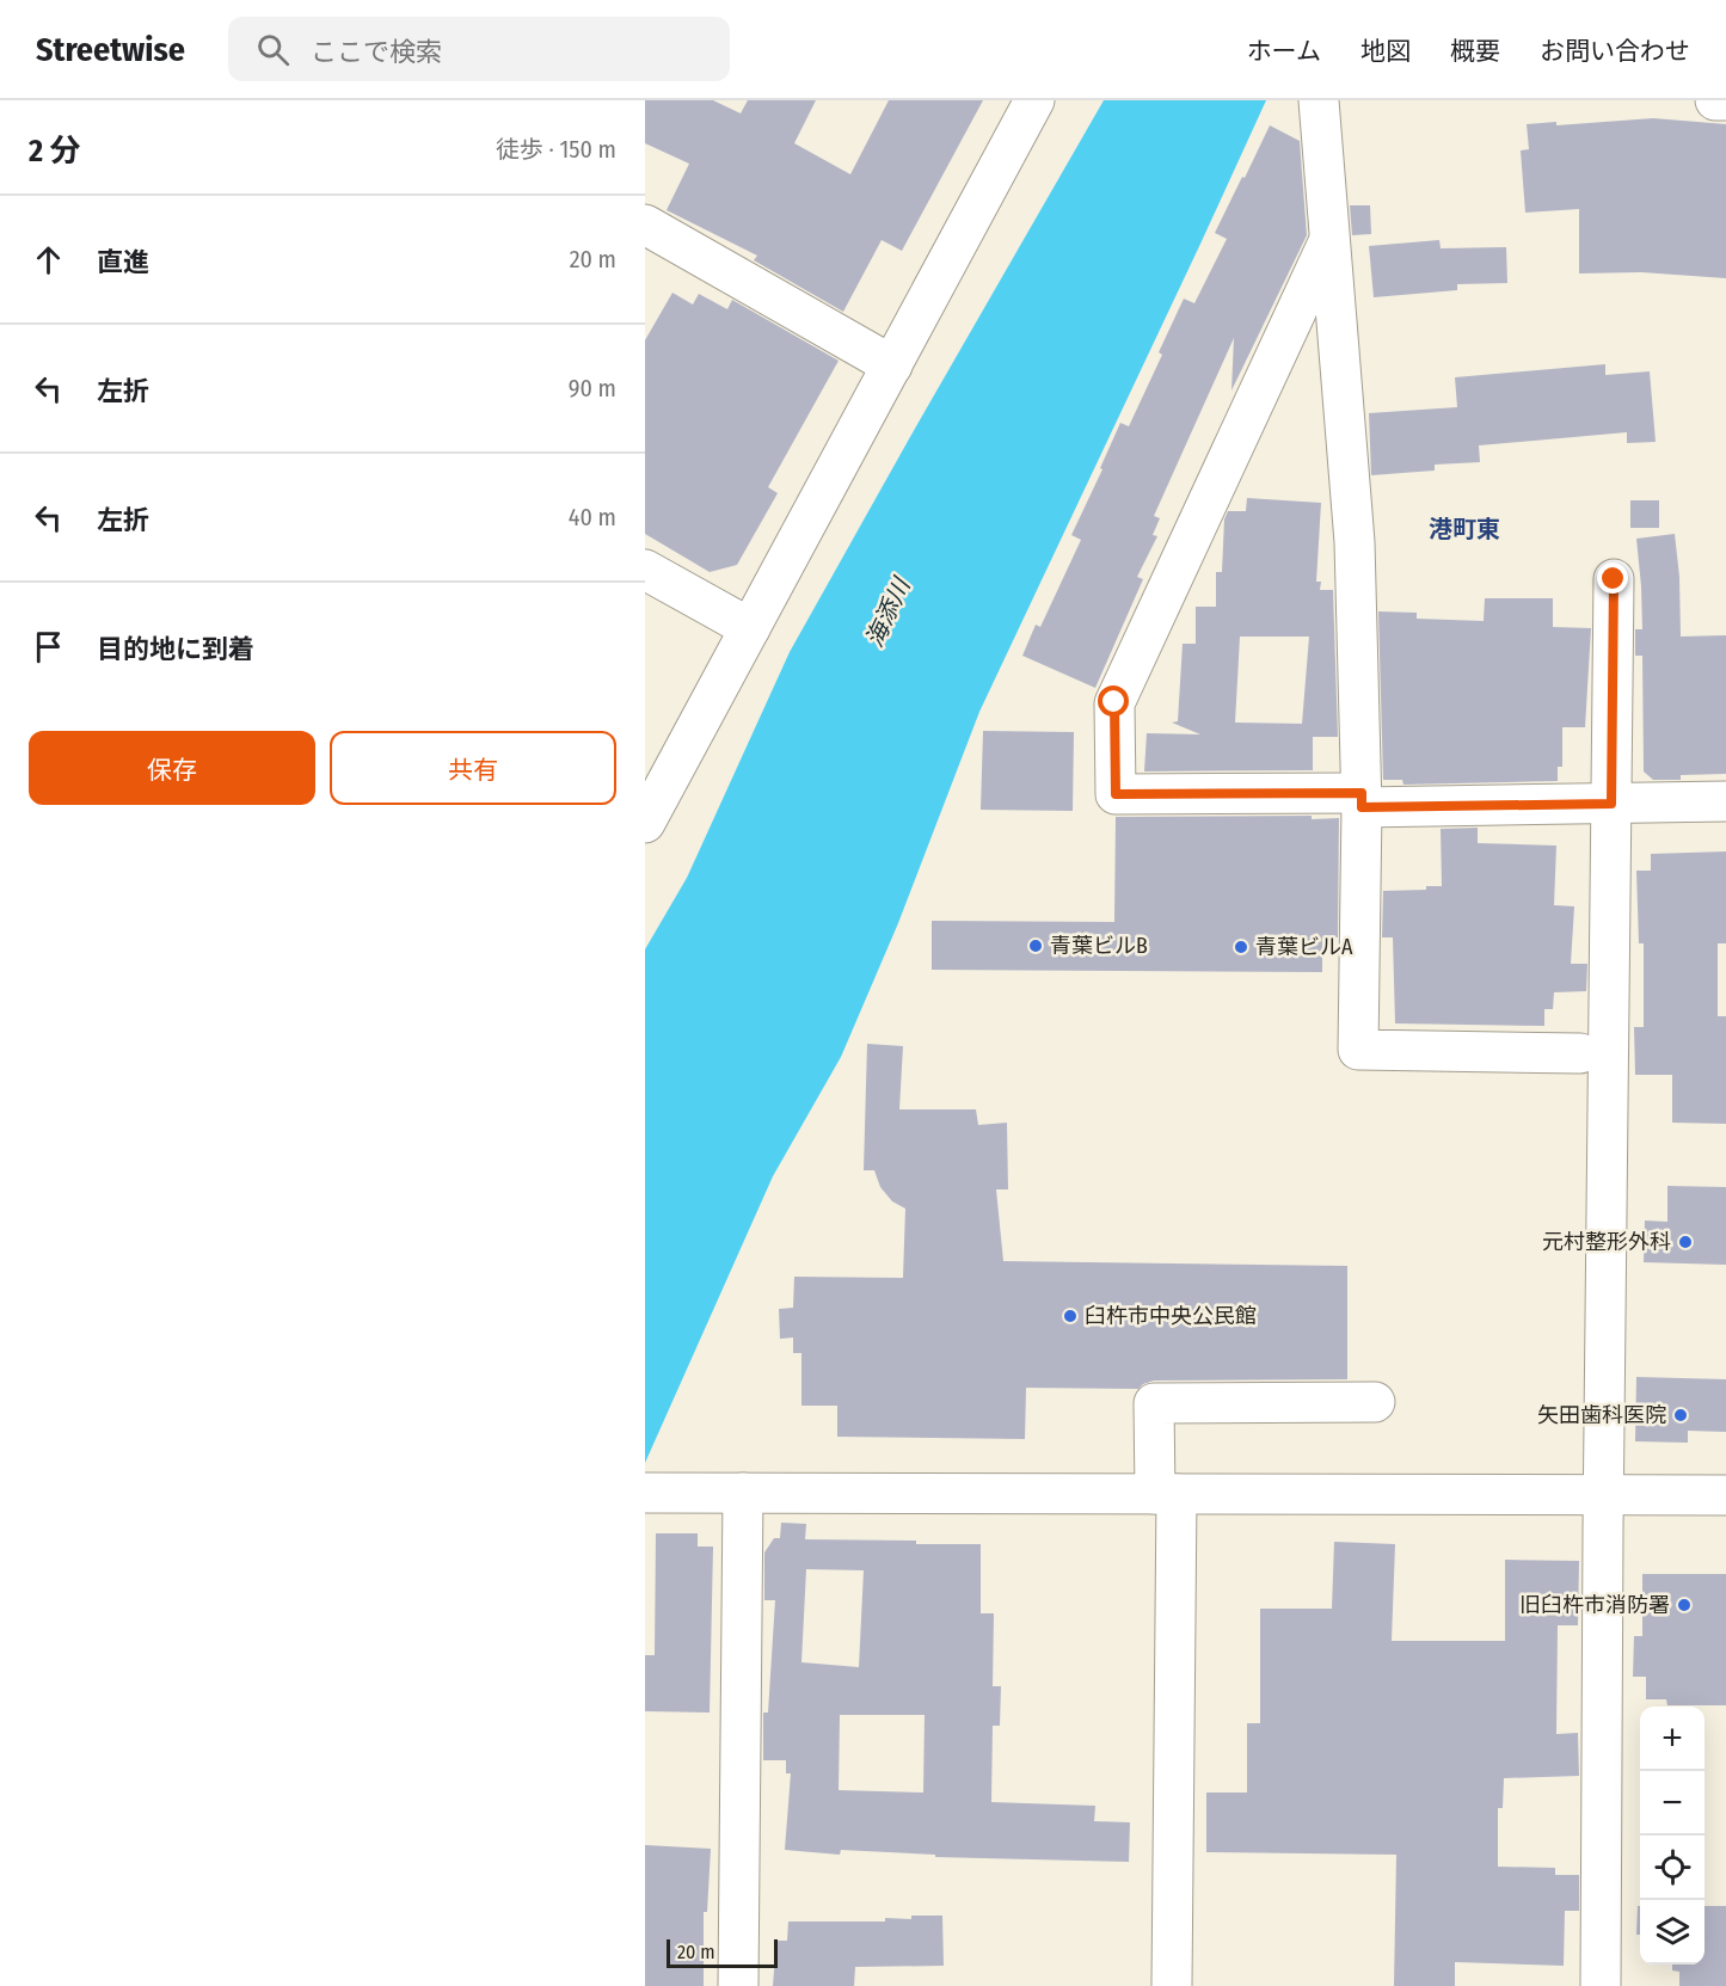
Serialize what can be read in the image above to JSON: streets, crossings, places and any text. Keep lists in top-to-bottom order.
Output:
{
  "districts": ["港町東"],
  "water": ["海添川"],
  "places": [
    "青葉ビルB",
    "青葉ビルA",
    "元村整形外科",
    "臼杵市中央公民館",
    "矢田歯科医院",
    "旧臼杵市消防署"
  ],
  "scale_bar": "20 m",
  "page": {
    "header": "Streetwise",
    "search": "ここで検索",
    "nav": [
      "ホーム",
      "地図",
      "概要",
      "お問い合わせ"
    ],
    "heading": ["2 分", "徒歩 · 150 m"],
    "list": [
      ["直進", "20 m"],
      ["左折", "90 m"],
      ["左折", "40 m"],
      "目的地に到着"
    ],
    "buttons": ["保存", "共有"],
    "map_buttons": ["+", "−"],
    "scale": "20 m"
  }
}
